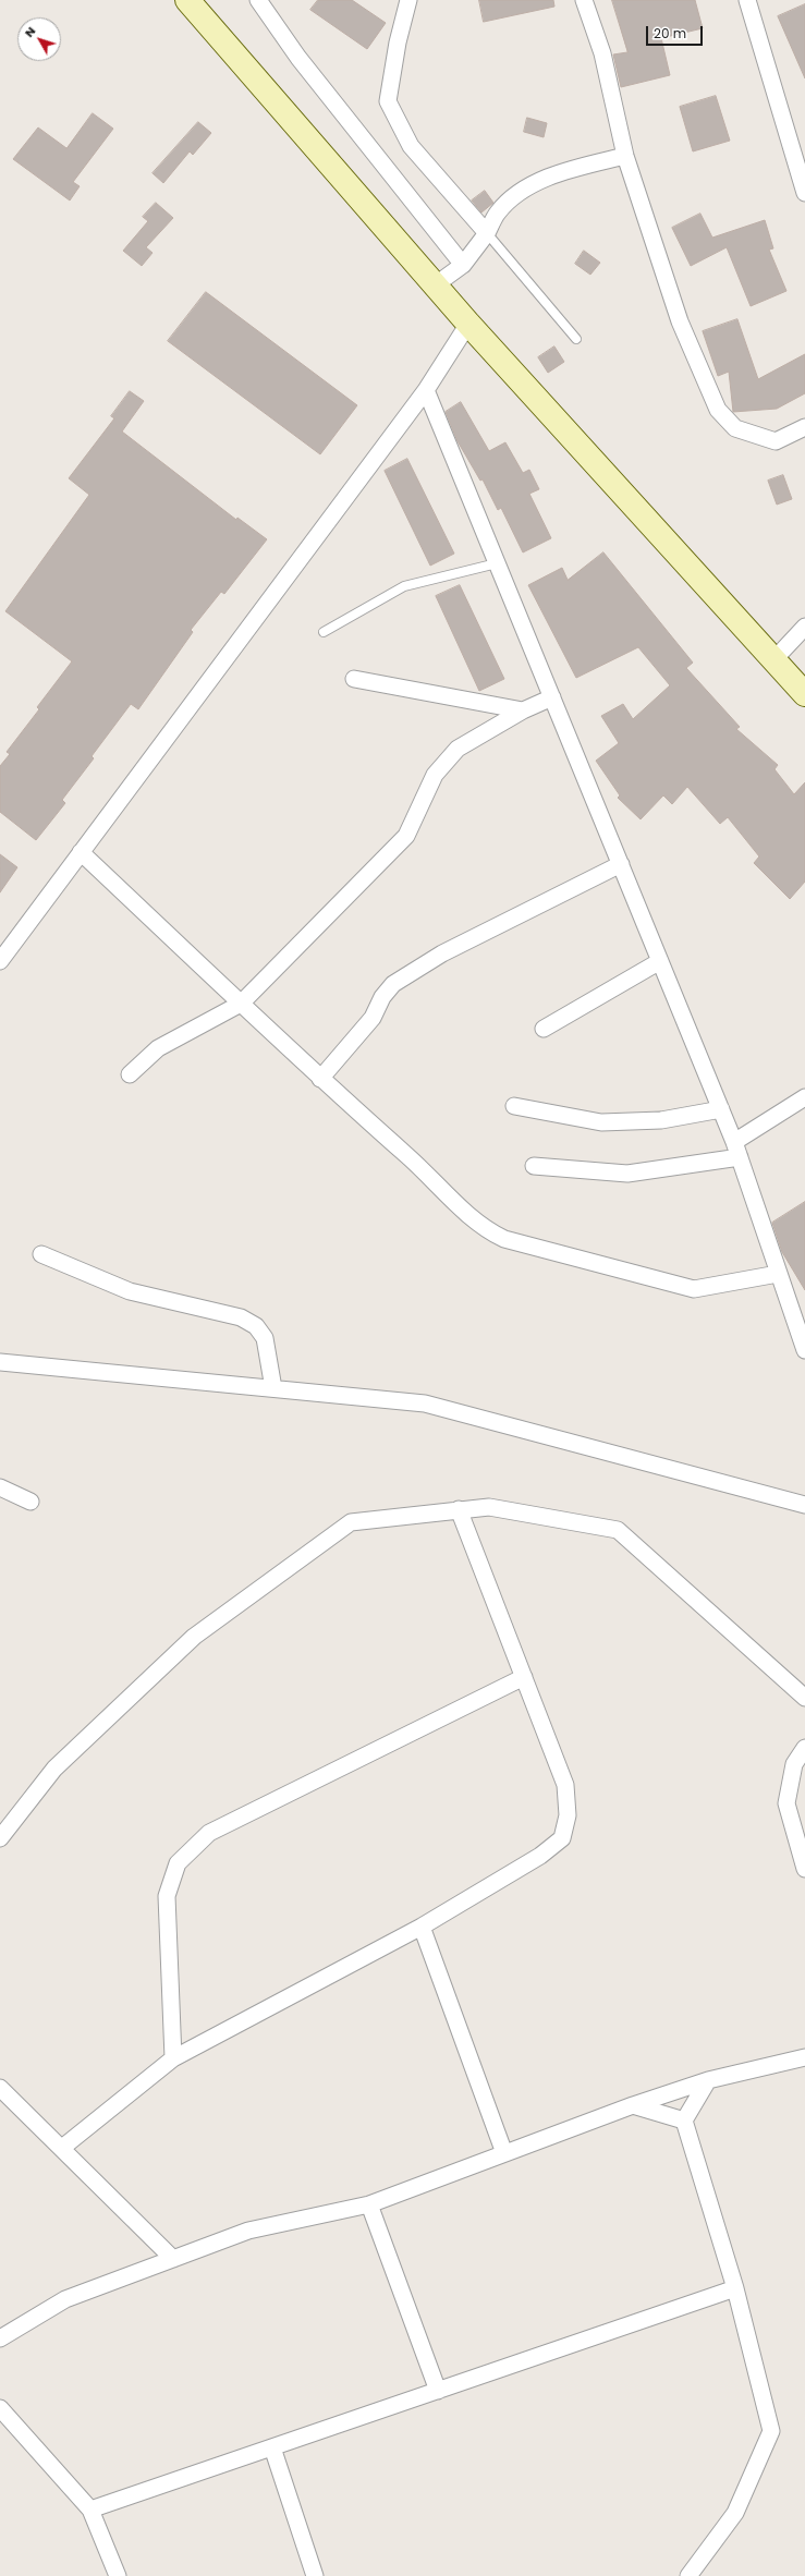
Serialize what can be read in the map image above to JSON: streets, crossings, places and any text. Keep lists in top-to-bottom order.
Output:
{
  "scale_bar": "20 m",
  "north": "top left"
}
